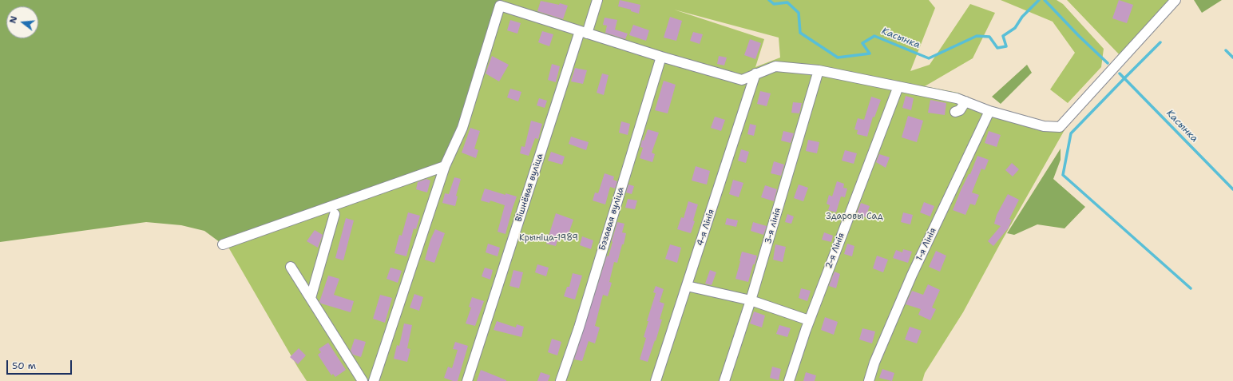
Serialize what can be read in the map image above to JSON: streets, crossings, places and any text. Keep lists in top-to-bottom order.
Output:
{
  "streets": {
    "street": [
      "Вішнёвая вуліца",
      "Бэзавая вуліца",
      "3-я лінія",
      "4-я Лінія",
      "1-я Лінія",
      "2-я Лінія"
    ]
  },
  "water": ["Касынка"],
  "parks": ["Здаровы Сад", "Крыніца-1989"],
  "scale_bar": "50 m",
  "north": "left"
}
